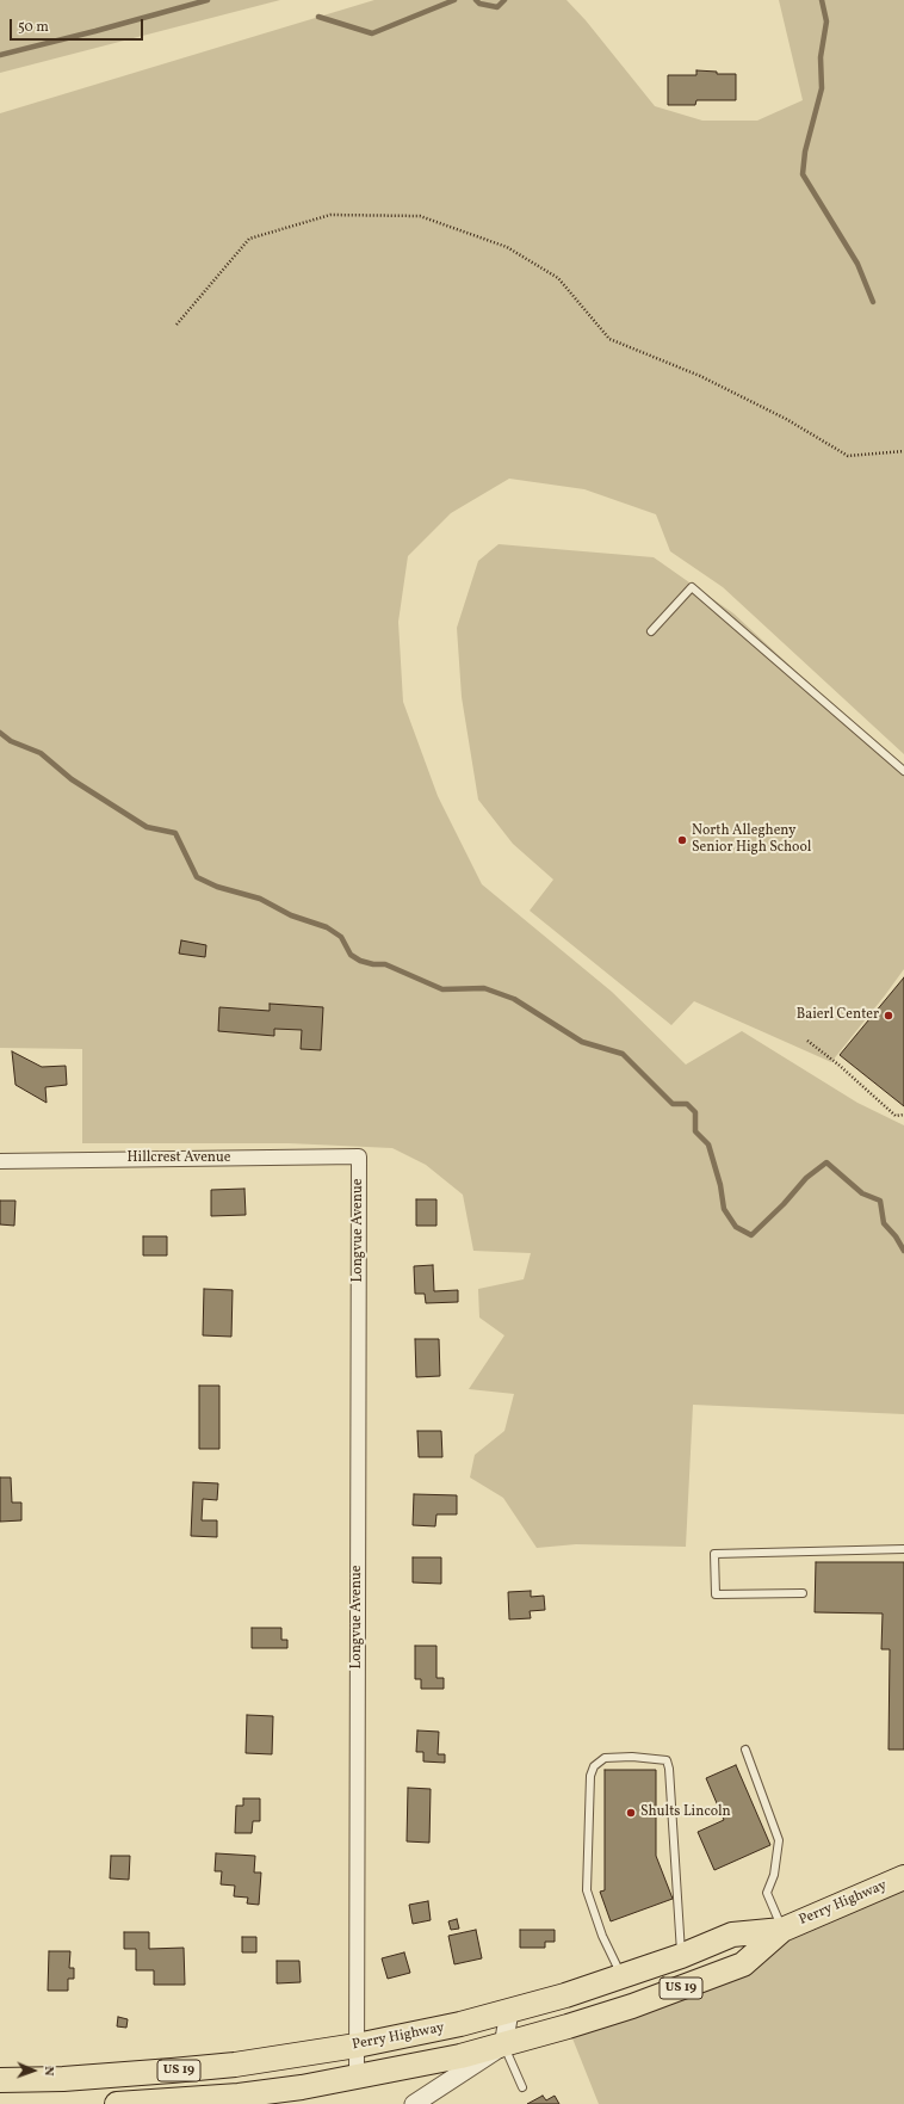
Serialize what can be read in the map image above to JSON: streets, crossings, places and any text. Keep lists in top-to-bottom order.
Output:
{
  "streets": {
    "highway": ["Perry Highway", "US 19"],
    "street": ["Hillcrest Avenue", "Longvue Avenue"]
  },
  "crossings": [
    ["Hillcrest Avenue", "Longvue Avenue"],
    ["Longvue Avenue", "Perry Highway"]
  ],
  "places": ["North Allegheny Senior High School", "Baierl Center", "Shults Lincoln"],
  "scale_bar": "50 m",
  "north": "right"
}
